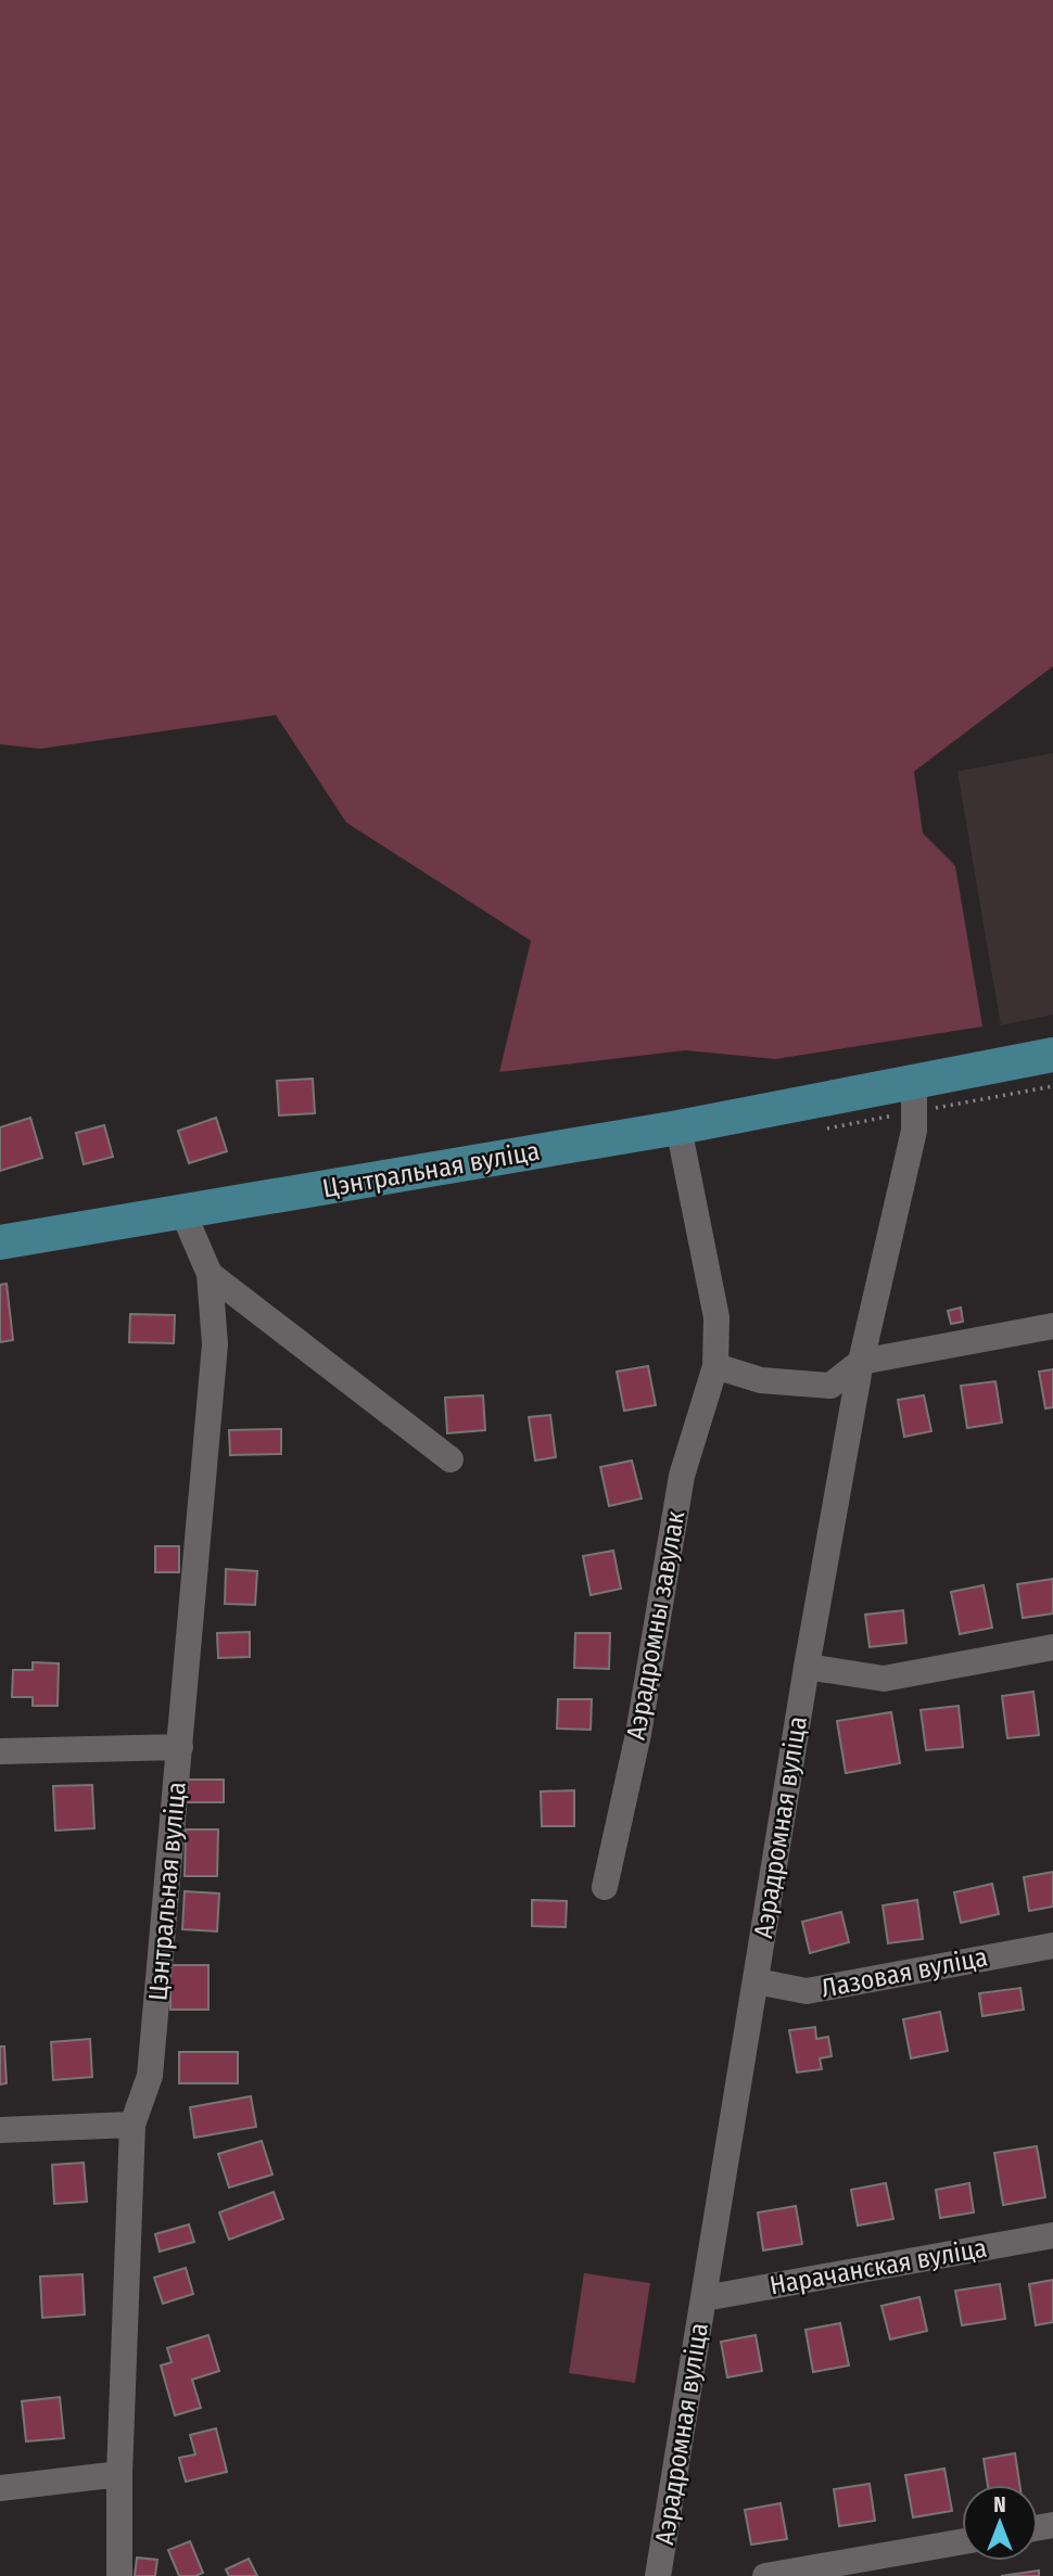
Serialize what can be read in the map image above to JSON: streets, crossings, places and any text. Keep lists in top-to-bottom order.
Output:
{
  "streets": {
    "main road": ["Цэнтральная вуліца"],
    "street": [
      "Аэрадромны завулак",
      "Аэрадромная вуліца",
      "Лазовая вуліца",
      "Нарачанская вуліца"
    ]
  },
  "crossings": [
    ["Цэнтральная вуліца", "Аэрадромны завулак"],
    ["Цэнтральная вуліца", "Аэрадромная вуліца"],
    ["Аэрадромная вуліца", "Лазовая вуліца"],
    ["Аэрадромная вуліца", "Нарачанская вуліца"]
  ],
  "north": "top"
}
